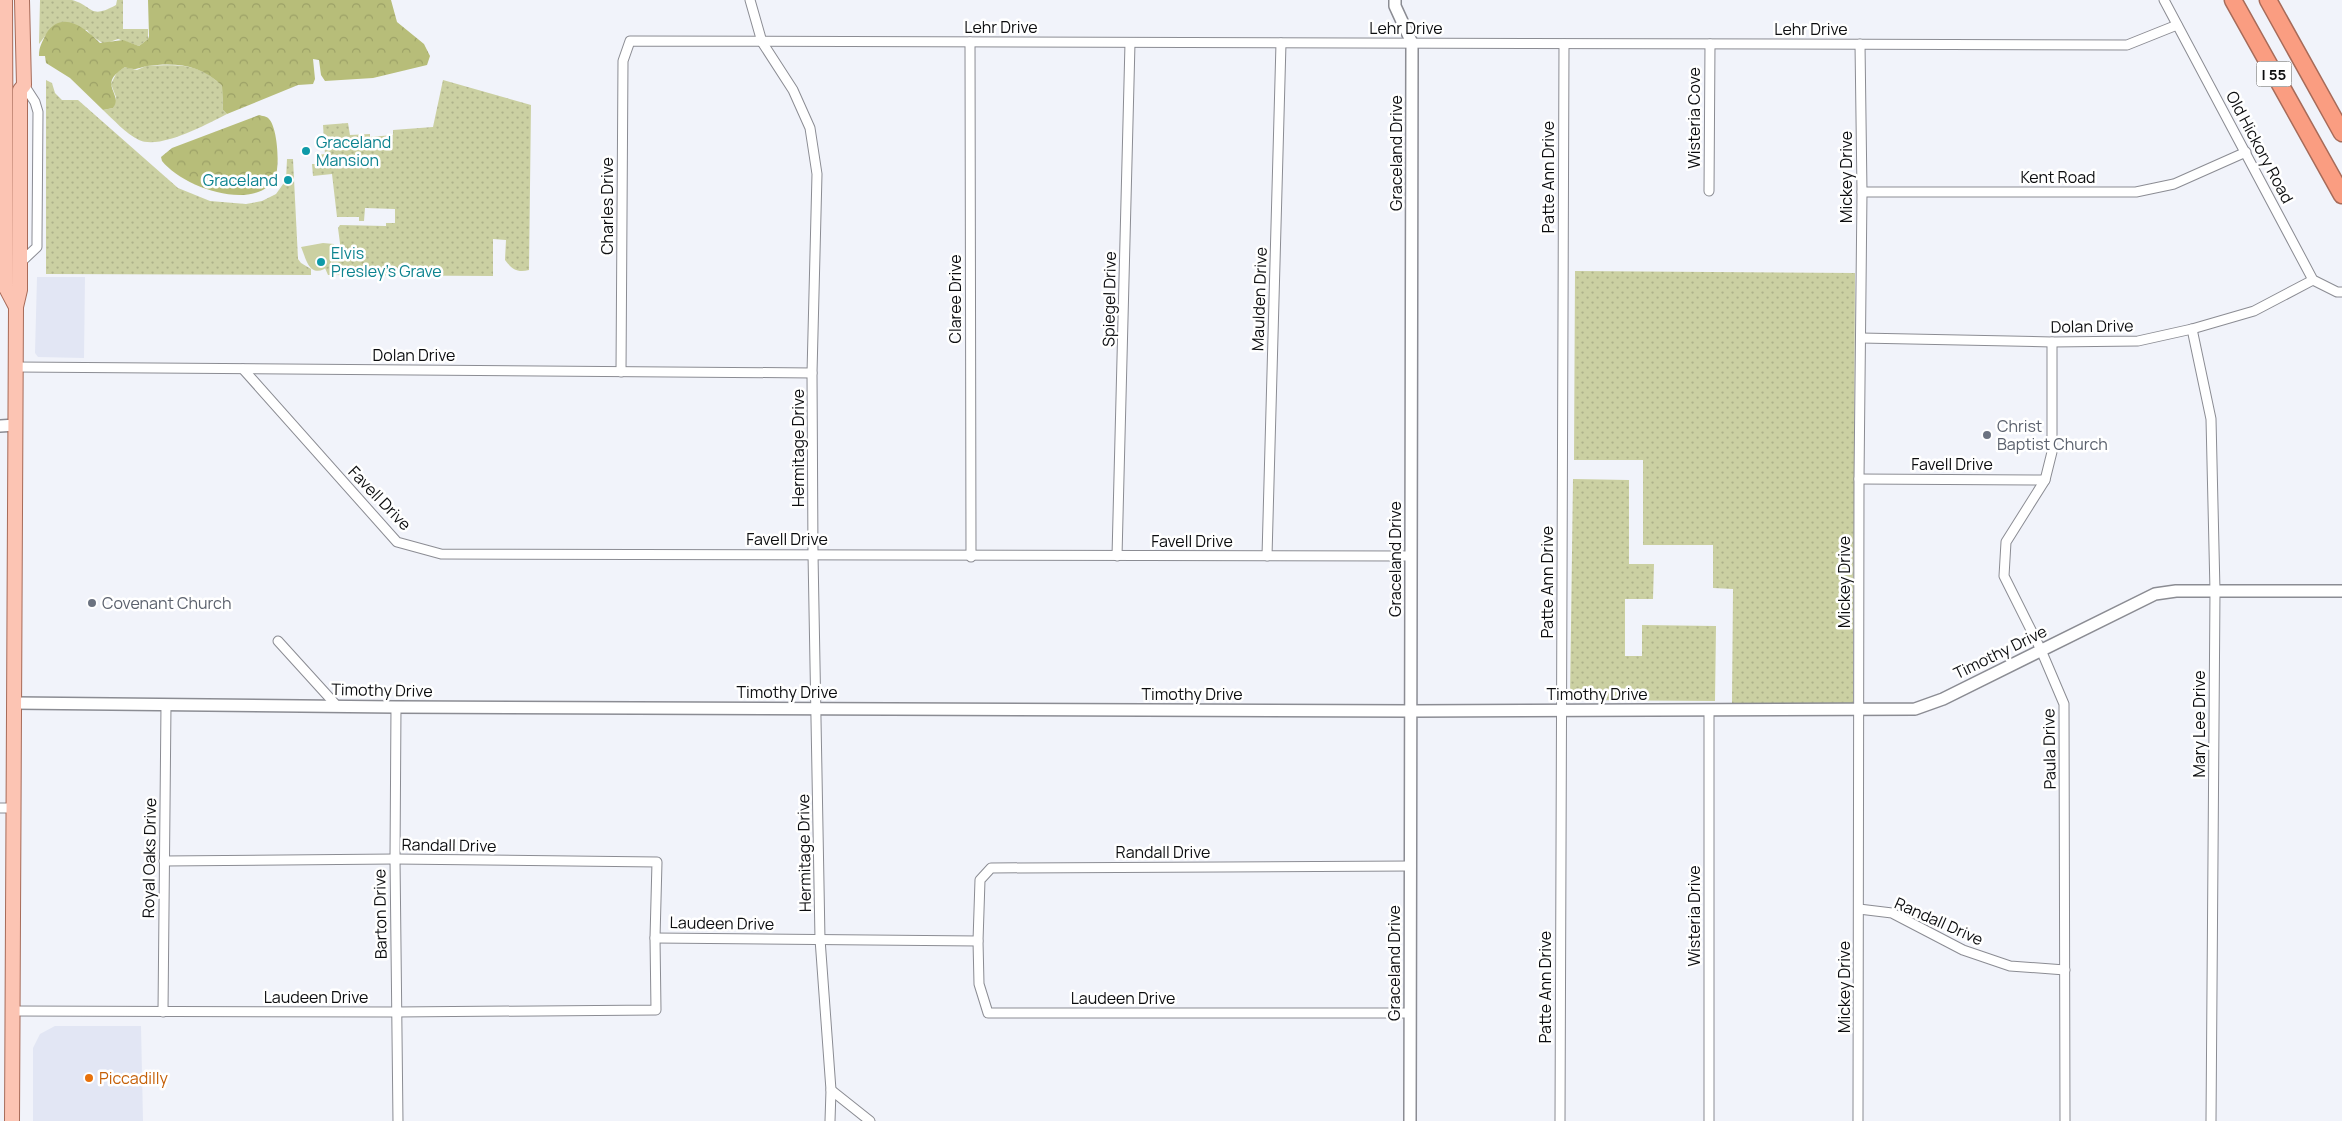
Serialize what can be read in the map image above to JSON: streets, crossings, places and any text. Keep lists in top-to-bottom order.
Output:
{
  "streets": {
    "highway": ["I 55"],
    "street": [
      "Lehr Drive",
      "Wisteria Cove",
      "Old Hickory Road",
      "Graceland Drive",
      "Patte Ann Drive",
      "Mickey Drive",
      "Kent Road",
      "Charles Drive",
      "Claree Drive",
      "Spiegel Drive",
      "Maulden Drive",
      "Dolan Drive",
      "Hermitage Drive",
      "Favell Drive",
      "Timothy Drive",
      "Mary Lee Drive",
      "Paula Drive",
      "Randall Drive",
      "Royal Oaks Drive",
      "Barton Drive",
      "Wisteria Drive",
      "Laudeen Drive"
    ]
  },
  "crossings": [
    ["Lehr Drive", "Wisteria Cove"],
    ["Lehr Drive", "Old Hickory Road"],
    ["Lehr Drive", "Graceland Drive"],
    ["Lehr Drive", "Patte Ann Drive"],
    ["Lehr Drive", "Mickey Drive"],
    ["Lehr Drive", "Charles Drive"],
    ["Lehr Drive", "Claree Drive"],
    ["Lehr Drive", "Spiegel Drive"],
    ["Lehr Drive", "Maulden Drive"],
    ["Lehr Drive", "Hermitage Drive"],
    ["Old Hickory Road", "Kent Road"],
    ["Old Hickory Road", "Dolan Drive"],
    ["Graceland Drive", "Favell Drive"],
    ["Graceland Drive", "Timothy Drive"],
    ["Graceland Drive", "Randall Drive"],
    ["Graceland Drive", "Laudeen Drive"],
    ["Patte Ann Drive", "Timothy Drive"],
    ["Mickey Drive", "Kent Road"],
    ["Mickey Drive", "Dolan Drive"],
    ["Mickey Drive", "Favell Drive"],
    ["Mickey Drive", "Timothy Drive"],
    ["Mickey Drive", "Randall Drive"],
    ["Charles Drive", "Dolan Drive"],
    ["Claree Drive", "Favell Drive"],
    ["Spiegel Drive", "Favell Drive"],
    ["Maulden Drive", "Favell Drive"],
    ["Dolan Drive", "Hermitage Drive"],
    ["Dolan Drive", "Favell Drive"],
    ["Dolan Drive", "Mary Lee Drive"],
    ["Dolan Drive", "Paula Drive"],
    ["Hermitage Drive", "Favell Drive"],
    ["Hermitage Drive", "Timothy Drive"],
    ["Hermitage Drive", "Laudeen Drive"],
    ["Favell Drive", "Paula Drive"],
    ["Timothy Drive", "Mary Lee Drive"],
    ["Timothy Drive", "Paula Drive"],
    ["Timothy Drive", "Royal Oaks Drive"],
    ["Timothy Drive", "Barton Drive"],
    ["Timothy Drive", "Wisteria Drive"],
    ["Paula Drive", "Randall Drive"],
    ["Randall Drive", "Royal Oaks Drive"],
    ["Randall Drive", "Barton Drive"],
    ["Randall Drive", "Laudeen Drive"],
    ["Royal Oaks Drive", "Laudeen Drive"],
    ["Barton Drive", "Laudeen Drive"]
  ],
  "places": [
    "Graceland Mansion",
    "Graceland",
    "Elvis Presley's Grave",
    "Christ Baptist Church",
    "Covenant Church",
    "Piccadilly"
  ]
}
